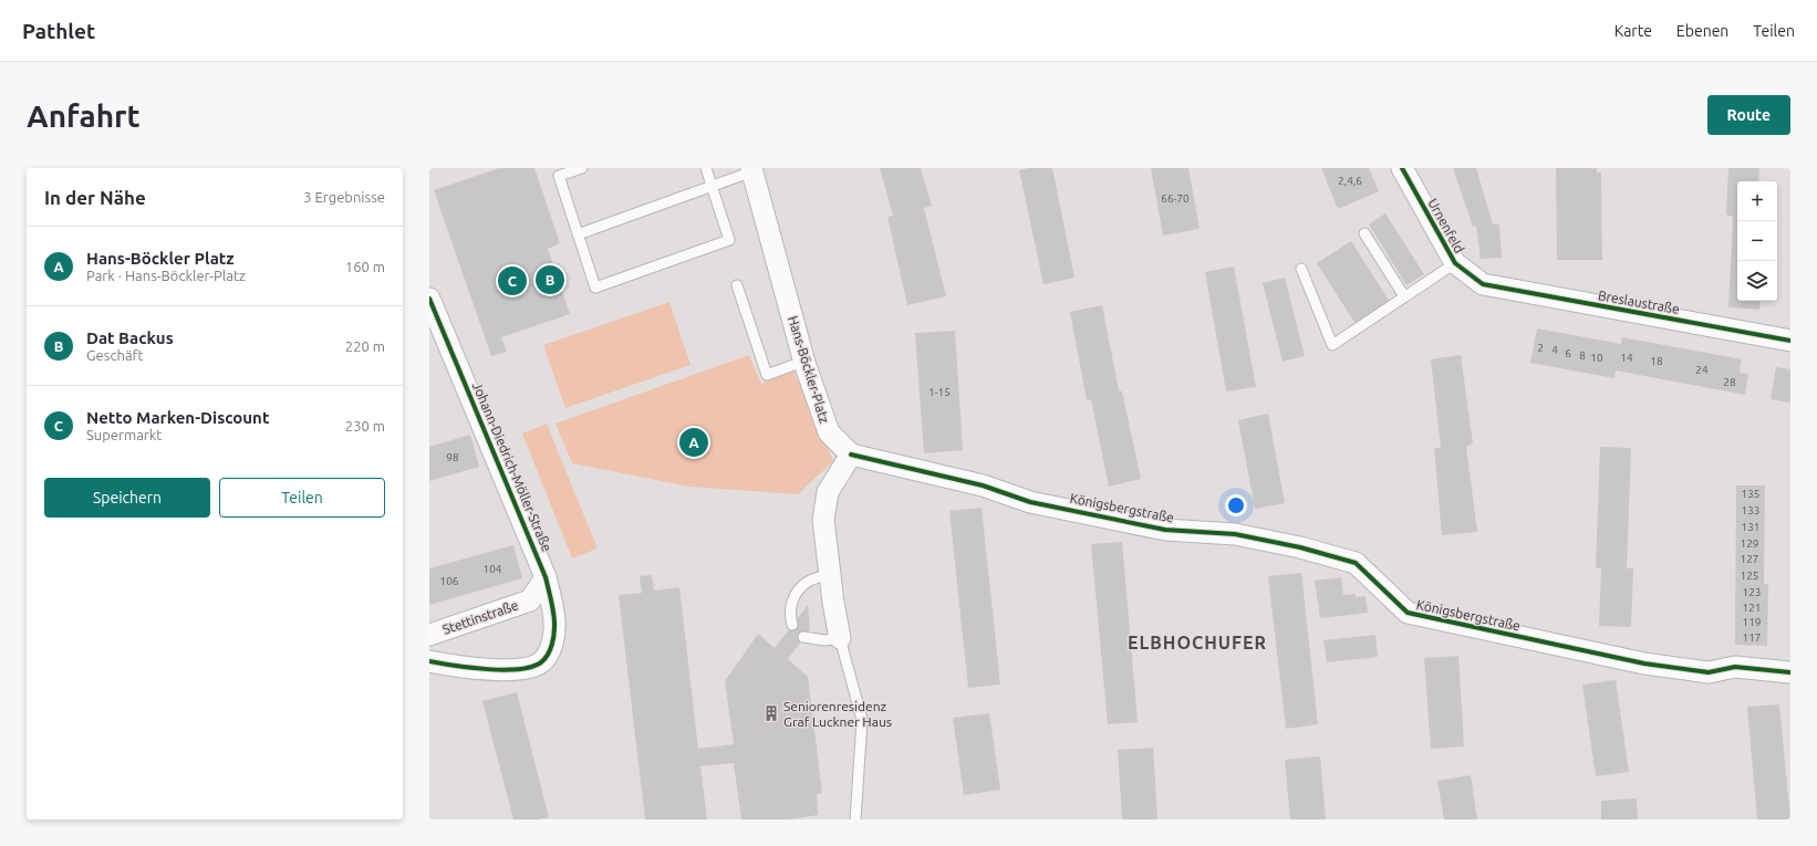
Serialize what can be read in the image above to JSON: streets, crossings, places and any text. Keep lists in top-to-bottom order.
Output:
{
  "streets": {
    "street": [
      "Urnenfeld",
      "Breslaustraße",
      "Hans-Böckler-Platz",
      "Johann-Diedrich-Möller-Straße",
      "Königsbergstraße",
      "Stettinstraße"
    ]
  },
  "crossings": [
    ["Urnenfeld", "Breslaustraße"],
    ["Hans-Böckler-Platz", "Königsbergstraße"],
    ["Johann-Diedrich-Möller-Straße", "Stettinstraße"]
  ],
  "districts": ["ELBHOCHUFER"],
  "places": {
    "building": ["Seniorenresidenz Graf Luckner Haus"]
  },
  "house_numbers": [
    "2,4,6",
    "66-70",
    "2",
    "4",
    "6",
    "8",
    "10",
    "14",
    "18",
    "24",
    "28",
    "1-15",
    "98",
    "135",
    "133",
    "131",
    "129",
    "127",
    "104",
    "125",
    "106",
    "123",
    "121",
    "119",
    "117"
  ],
  "page": {
    "header": "Pathlet",
    "nav": ["Karte", "Ebenen", "Teilen"],
    "buttons": [
      "Route",
      ["Speichern", "Teilen"]
    ],
    "title": "Anfahrt",
    "heading": ["In der Nähe", "3 Ergebnisse"],
    "map_buttons": ["+", "−"],
    "list": [
      {
        "mark": "A",
        "name": "Hans-Böckler Platz",
        "note": "Park · Hans-Böckler-Platz",
        "value": "160 m"
      },
      {
        "mark": "B",
        "name": "Dat Backus",
        "note": "Geschäft",
        "value": "220 m"
      },
      {
        "mark": "C",
        "name": "Netto Marken-Discount",
        "note": "Supermarkt",
        "value": "230 m"
      }
    ],
    "pins": ["B", "C", "A"]
  }
}
